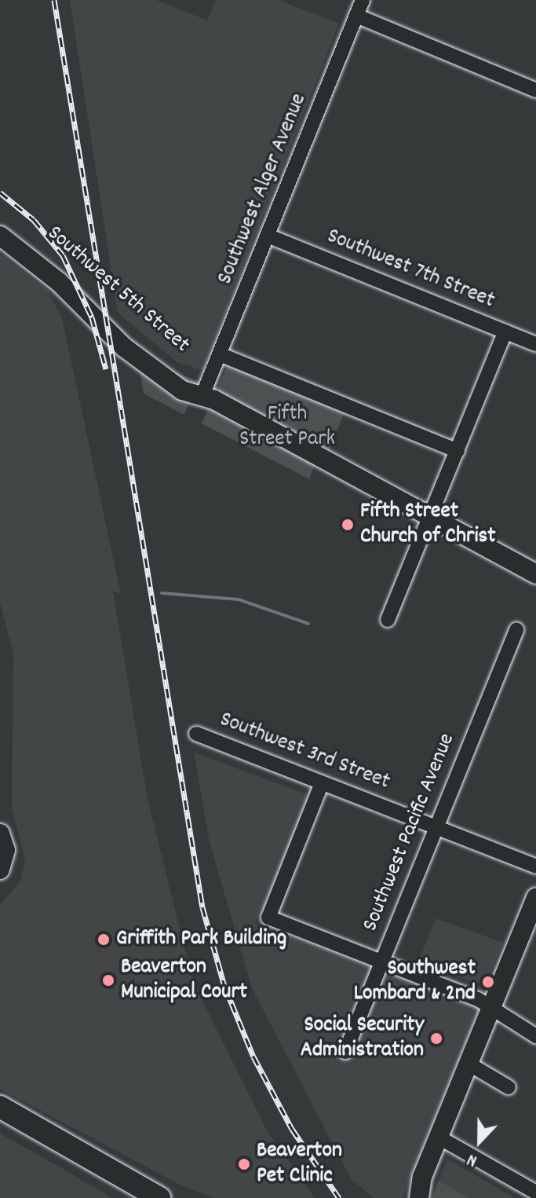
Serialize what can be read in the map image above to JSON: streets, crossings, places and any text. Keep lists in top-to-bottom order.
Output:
{
  "streets": {
    "street": [
      "Southwest Alger Avenue",
      "Southwest 7th Street",
      "Southwest 5th Street",
      "Southwest 3rd Street",
      "Southwest Pacific Avenue"
    ]
  },
  "crossings": [
    ["Southwest Alger Avenue", "Southwest 7th Street"],
    ["Southwest Alger Avenue", "Southwest 5th Street"],
    ["Southwest 3rd Street", "Southwest Pacific Avenue"]
  ],
  "parks": ["Fifth Street Park"],
  "places": [
    "Fifth Street Church of Christ",
    "Griffith Park Building",
    "Beaverton Municipal Court",
    "Southwest Lombard & 2nd",
    "Social Security Administration",
    "Beaverton Pet Clinic"
  ],
  "north": "bottom"
}
